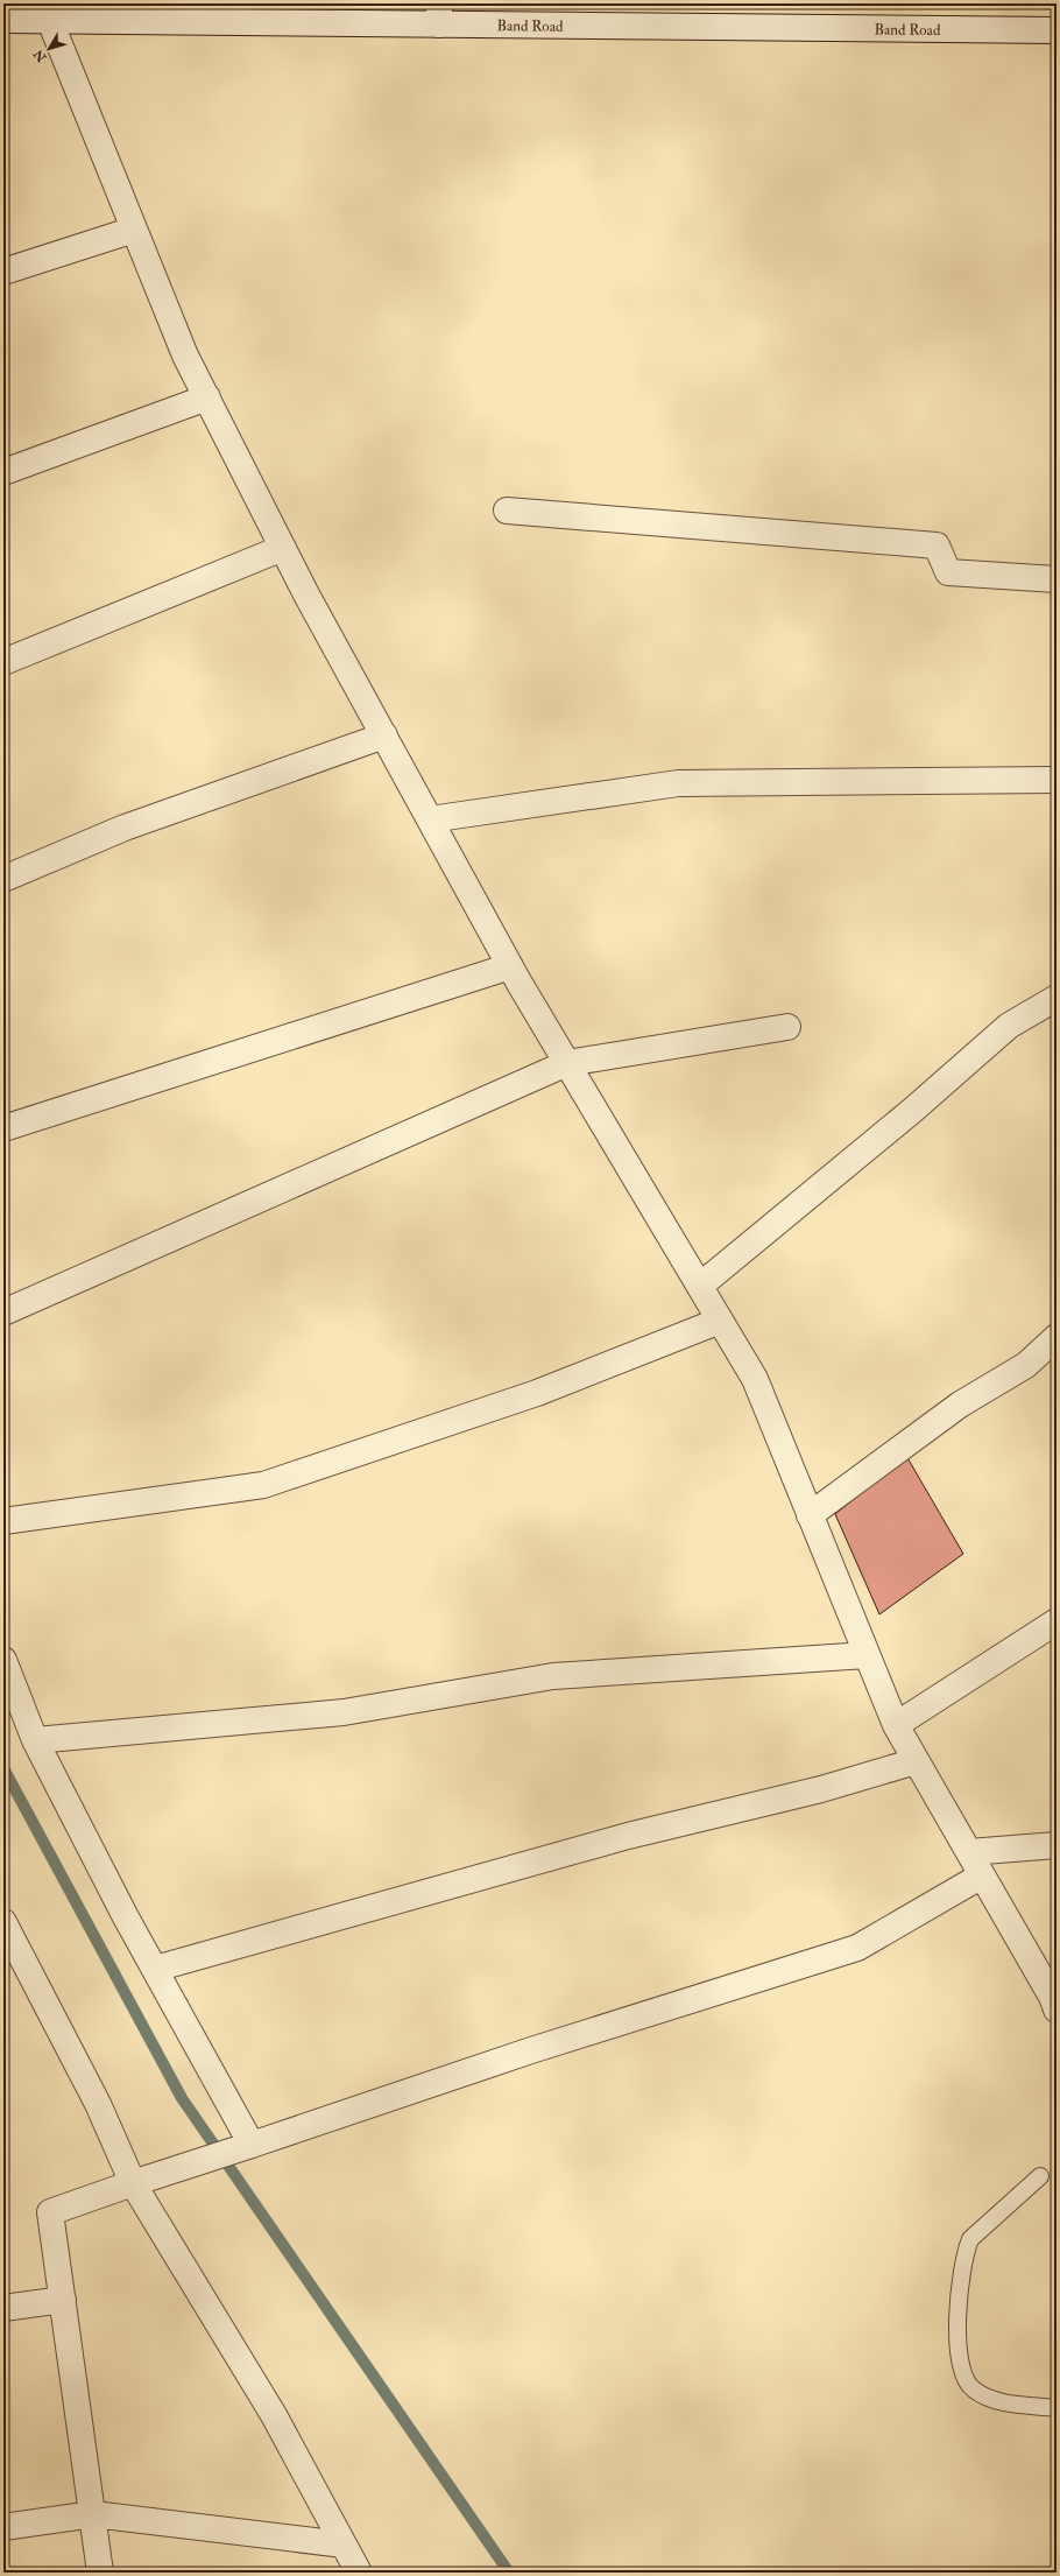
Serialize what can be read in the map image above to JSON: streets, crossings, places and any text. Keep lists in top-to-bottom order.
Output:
{
  "streets": {
    "street": ["Band Road"]
  },
  "north": "bottom left"
}
